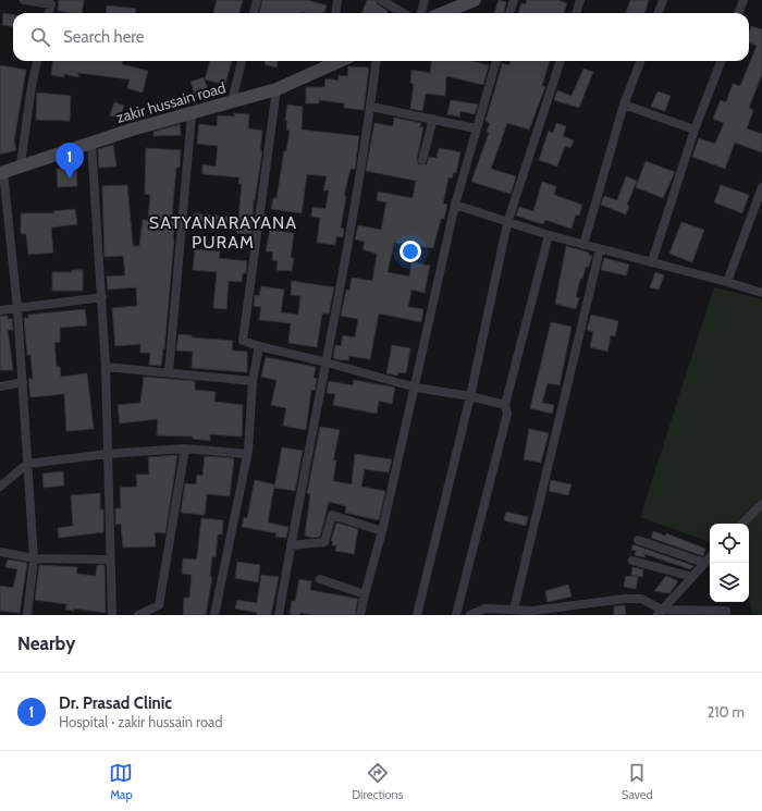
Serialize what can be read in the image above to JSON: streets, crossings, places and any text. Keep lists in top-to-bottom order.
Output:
{
  "streets": {
    "street": ["zakir hussain road"]
  },
  "districts": ["SATYANARAYANA PURAM"],
  "page": {
    "search": "Search here",
    "pins": "1",
    "heading": "Nearby",
    "list": [
      {
        "mark": "1",
        "name": "Dr. Prasad Clinic",
        "note": "Hospital · zakir hussain road",
        "value": "210 m"
      }
    ],
    "nav": ["Map", "Directions", "Saved"]
  }
}
